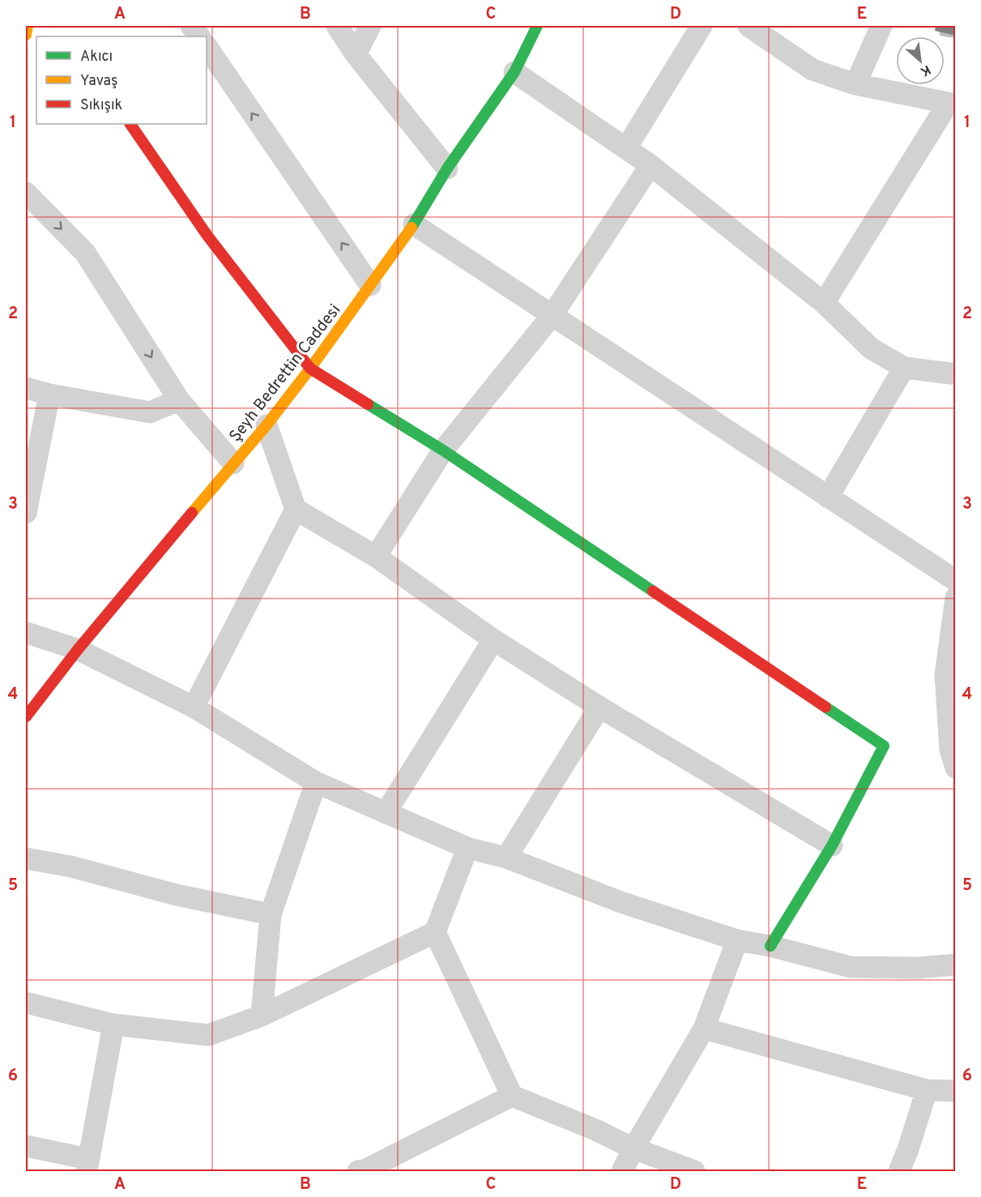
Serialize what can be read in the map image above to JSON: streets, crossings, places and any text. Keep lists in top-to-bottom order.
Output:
{
  "streets": {
    "street": ["Şeyh Bedrettin Caddesi"]
  },
  "legend": ["Akıcı", "Yavaş", "Sıkışık"],
  "north": "bottom right",
  "grid": {
    "columns": [
      "A",
      "B",
      "C",
      "D",
      "E"
    ],
    "rows": [
      "1",
      "2",
      "3",
      "4",
      "5",
      "6"
    ]
  }
}
